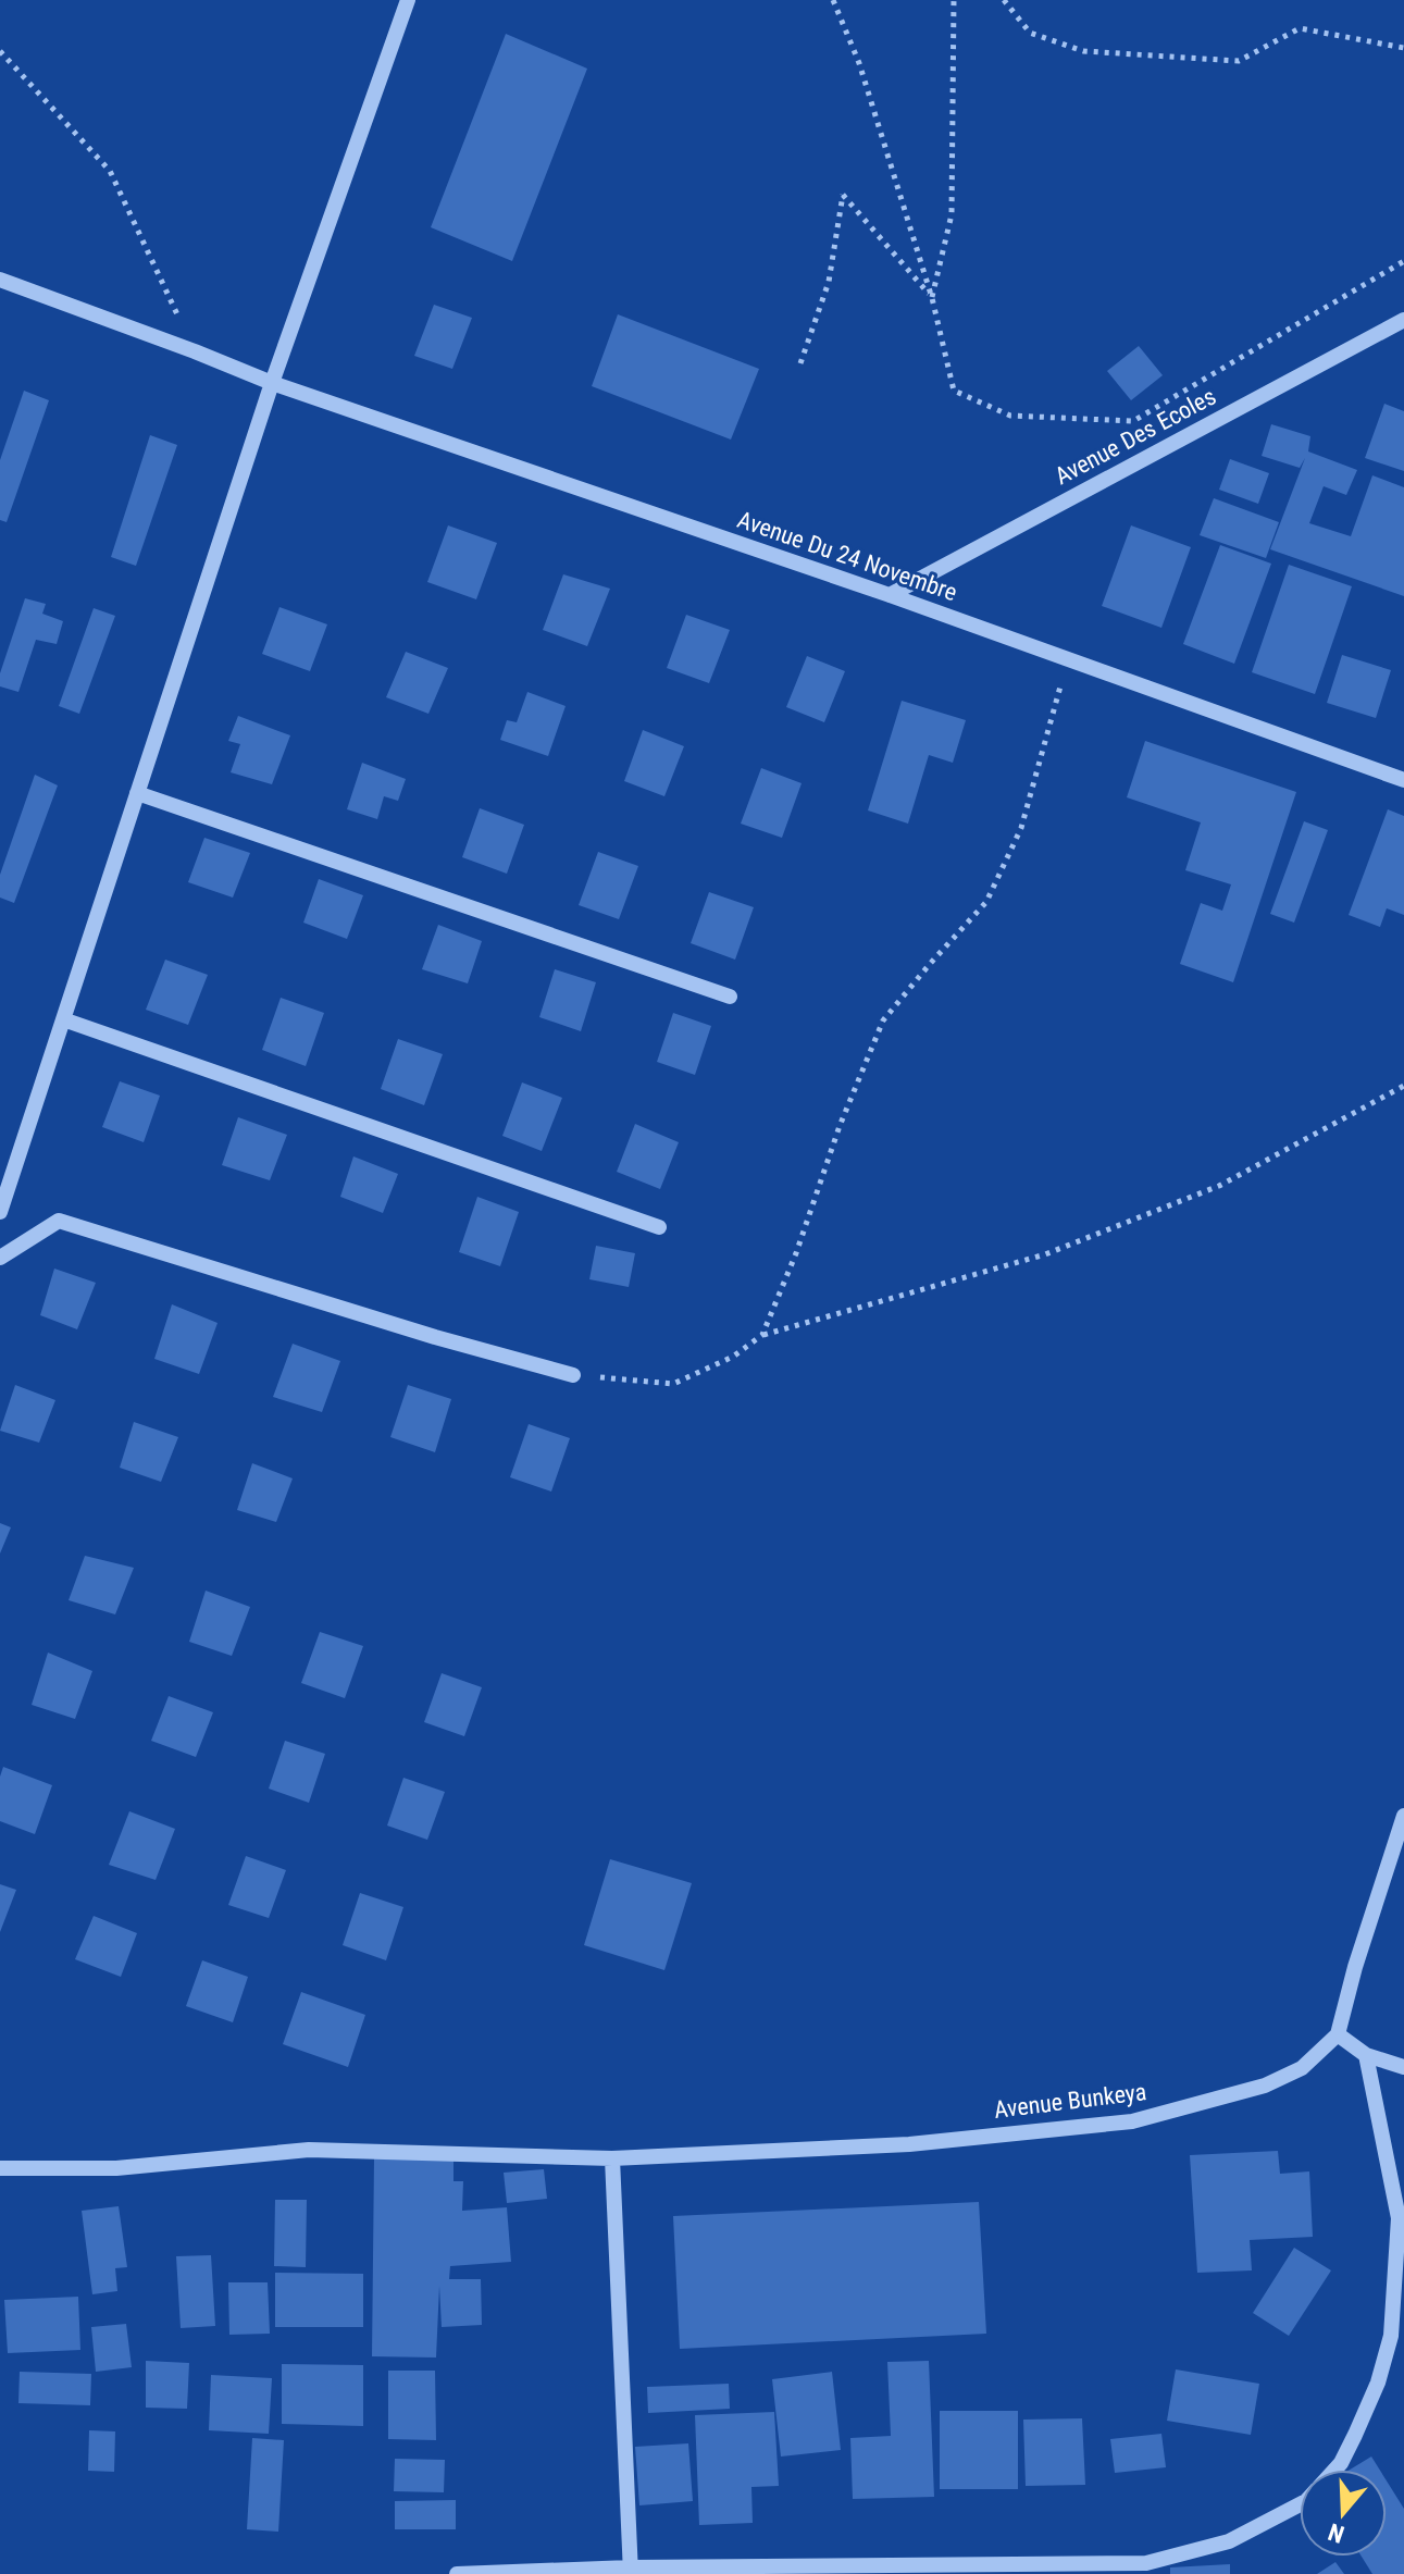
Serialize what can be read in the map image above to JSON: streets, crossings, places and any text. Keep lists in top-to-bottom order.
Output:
{
  "streets": {
    "street": ["Avenue Des Ecoles", "Avenue Du 24 Novembre", "Avenue Bunkeya"]
  },
  "crossings": [
    ["Avenue Des Ecoles", "Avenue Du 24 Novembre"]
  ],
  "north": "bottom"
}
